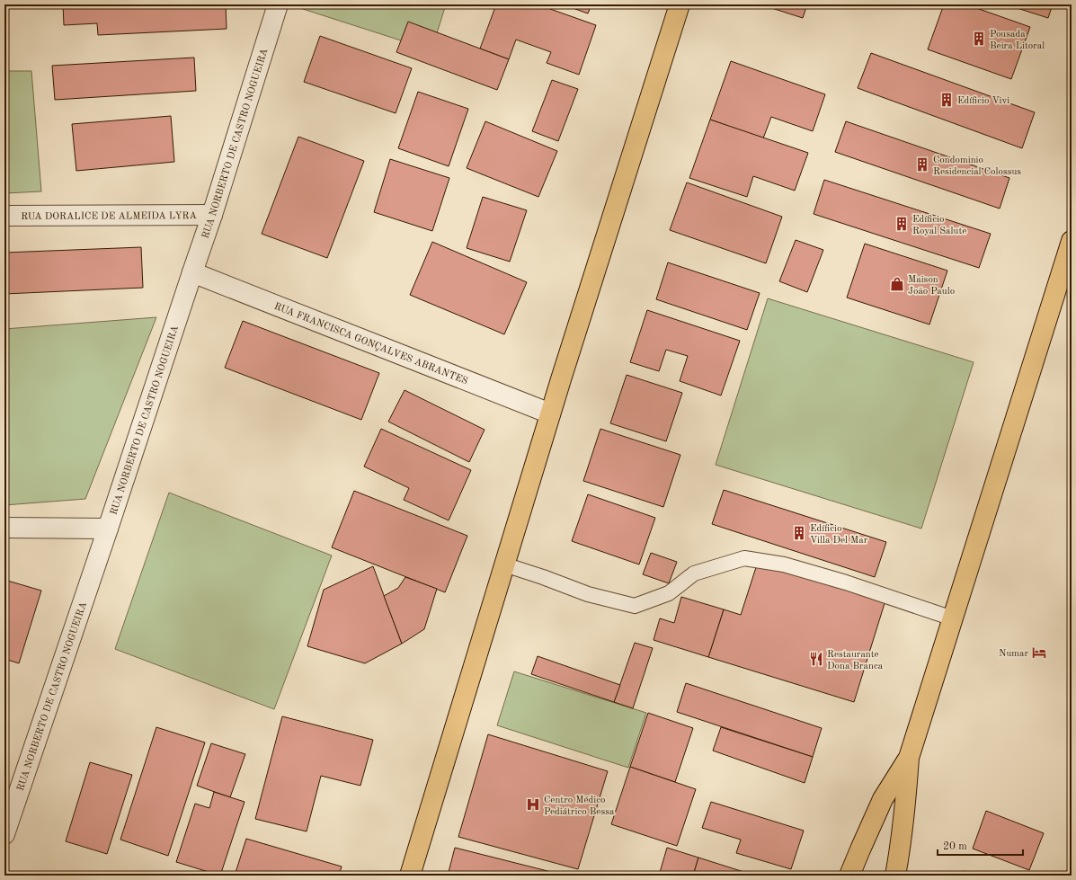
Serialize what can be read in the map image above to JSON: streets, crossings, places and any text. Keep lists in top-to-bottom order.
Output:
{
  "streets": {
    "street": ["RUA NORBERTO DE CASTRO NOGUEIRA", "RUA DORALICE DE ALMEIDA LYRA", "RUA FRANCISCA GONÇALVES ABRANTES"]
  },
  "crossings": [
    ["RUA NORBERTO DE CASTRO NOGUEIRA", "RUA DORALICE DE ALMEIDA LYRA"],
    ["RUA NORBERTO DE CASTRO NOGUEIRA", "RUA FRANCISCA GONÇALVES ABRANTES"]
  ],
  "places": {
    "building": [
      "Pousada Beira Litoral",
      "Edíficio Vivi",
      "Condominio Residencial Colossus",
      "Edíficio Royal Salute",
      "Edíficio Villa Del Mar"
    ],
    "shop": ["Maison João Paulo"],
    "hotel": ["Numar"],
    "restaurant": ["Restaurante Dona Branca"],
    "hospital": ["Centro Médico Pediátrico Bessa"]
  },
  "scale_bar": "20 m"
}
